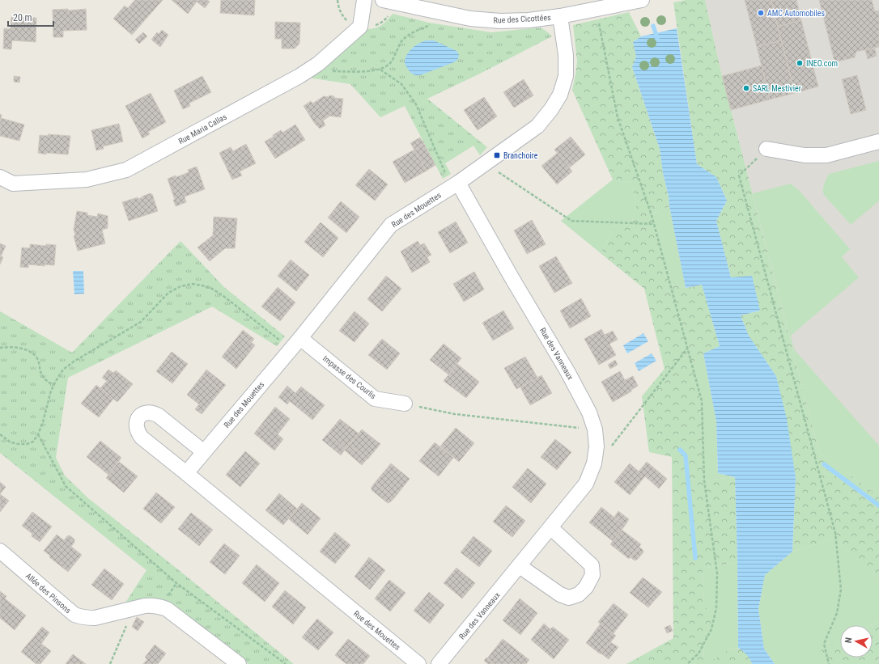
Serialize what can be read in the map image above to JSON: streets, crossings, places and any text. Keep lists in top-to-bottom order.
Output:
{
  "streets": {
    "street": [
      "Rue des Cicottées",
      "Rue Maria Callas",
      "Rue des Mouettes",
      "Rue des Vanneaux",
      "Impasse des Courlis",
      "Allée des Pinsons"
    ]
  },
  "crossings": [
    ["Rue des Cicottées", "Rue des Mouettes"],
    ["Rue des Mouettes", "Rue des Vanneaux"],
    ["Rue des Mouettes", "Impasse des Courlis"]
  ],
  "places": {
    "other": ["AMC Automobiles", "INEO.com", "SARL Mestivier"],
    "transit": ["Branchoire"]
  },
  "scale_bar": "20 m",
  "north": "left"
}
